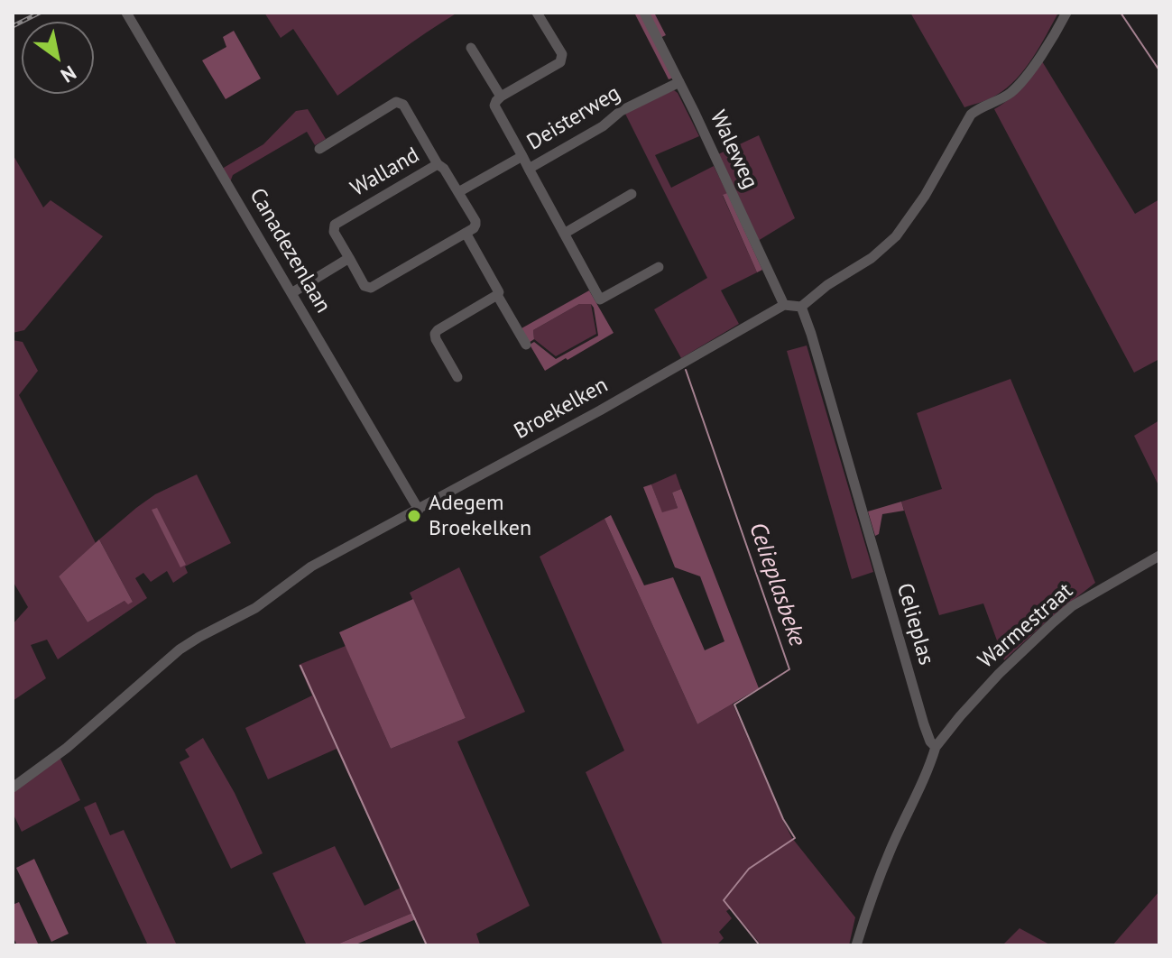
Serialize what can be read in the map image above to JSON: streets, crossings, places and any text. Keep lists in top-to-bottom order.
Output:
{
  "streets": {
    "street": [
      "Deisterweg",
      "Waleweg",
      "Walland",
      "Canadezenlaan",
      "Broekelken",
      "Celieplas",
      "Warmestraat"
    ]
  },
  "crossings": [
    ["Deisterweg", "Waleweg"],
    ["Deisterweg", "Walland"],
    ["Waleweg", "Broekelken"],
    ["Canadezenlaan", "Broekelken"],
    ["Celieplas", "Warmestraat"]
  ],
  "water": ["Celieplasbeke"],
  "places": ["Adegem Broekelken"],
  "north": "bottom right"
}
